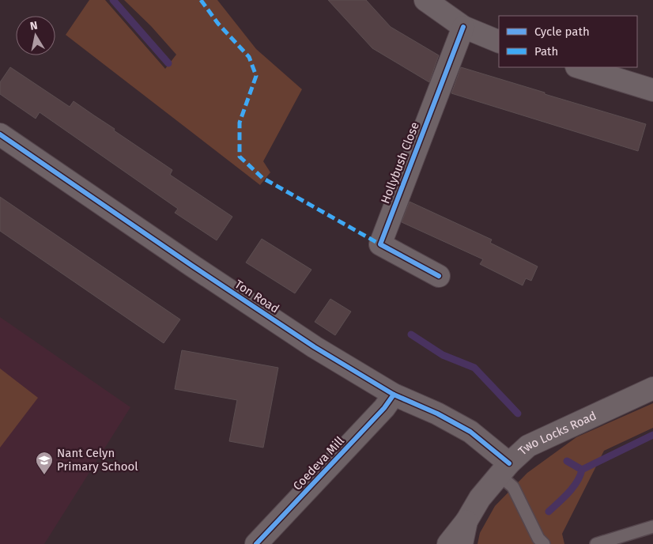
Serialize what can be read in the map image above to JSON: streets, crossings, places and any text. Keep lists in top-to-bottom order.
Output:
{
  "streets": {
    "street": [
      "Hollybush Close",
      "Ton Road",
      "Two Locks Road",
      "Coedeva Mill"
    ]
  },
  "crossings": [
    ["Ton Road", "Two Locks Road"],
    ["Ton Road", "Coedeva Mill"]
  ],
  "places": {
    "school or university": ["Nant Celyn Primary School"]
  },
  "legend": ["Cycle path", "Path"],
  "north": "top"
}
